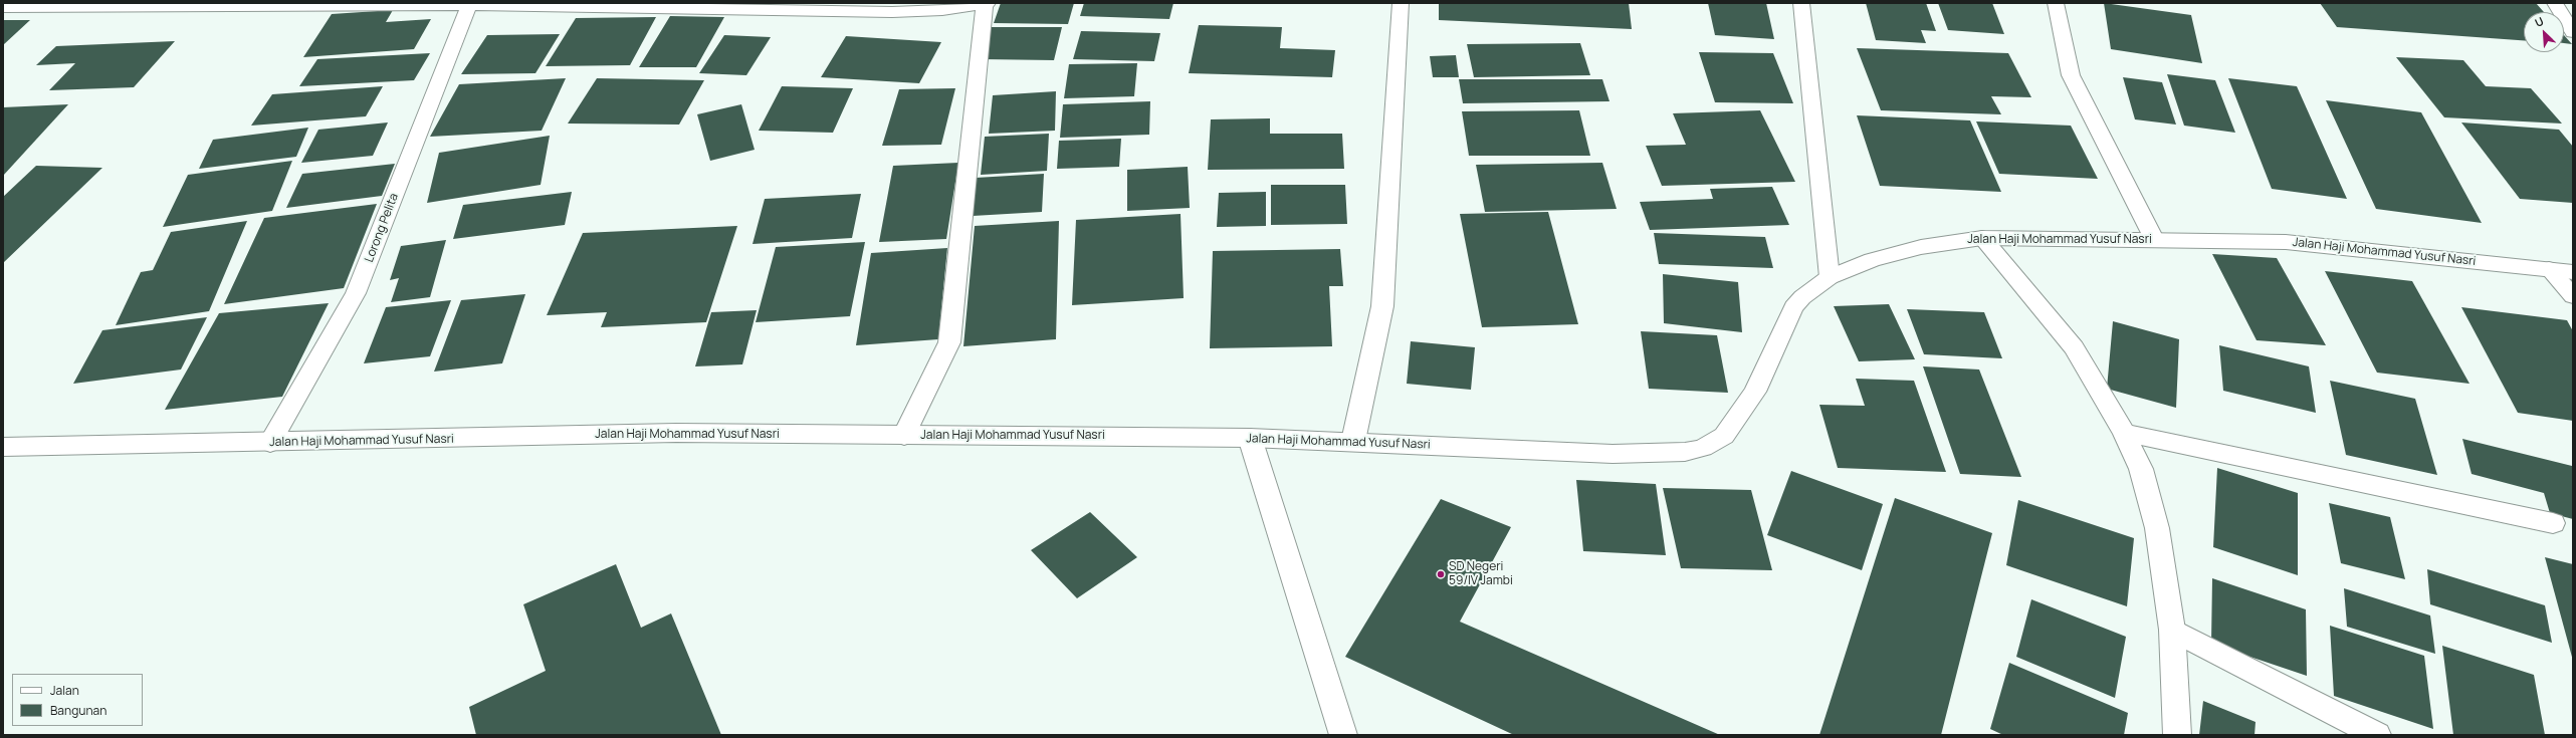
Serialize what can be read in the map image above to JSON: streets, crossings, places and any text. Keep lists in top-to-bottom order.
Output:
{
  "streets": {
    "street": ["Lorong Pelita", "Jalan Haji Mohammad Yusuf Nasri"]
  },
  "crossings": [
    ["Lorong Pelita", "Jalan Haji Mohammad Yusuf Nasri"]
  ],
  "places": ["SD Negeri 59/IV Jambi"],
  "legend": ["Jalan", "Bangunan"],
  "north": "top left"
}
